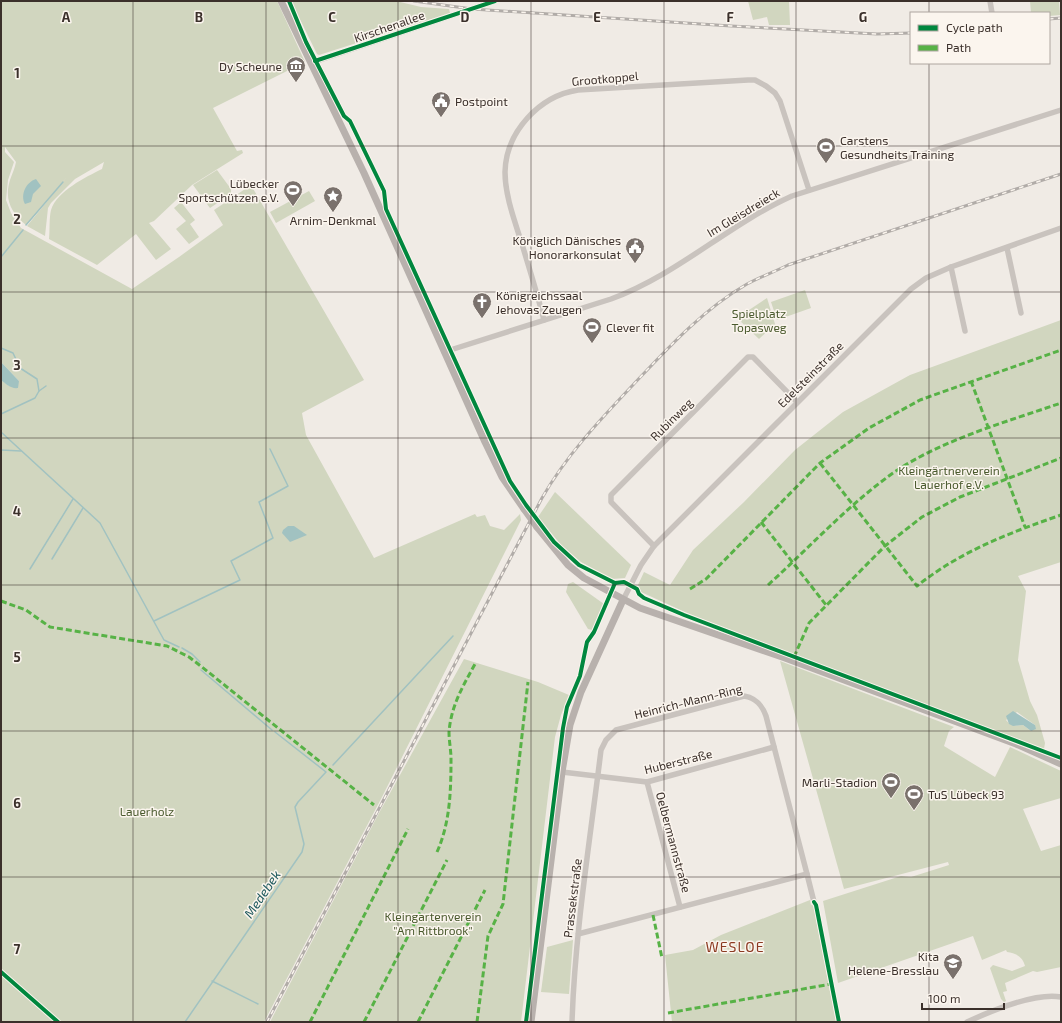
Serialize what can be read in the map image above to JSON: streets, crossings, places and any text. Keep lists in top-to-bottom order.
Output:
{
  "streets": {
    "street": [
      "Kirschenallee",
      "Grootkoppel",
      "Im Gleisdreieck",
      "Edelsteinstraße",
      "Rubinweg",
      "Heinrich-Mann-Ring",
      "Huberstraße",
      "Oelbermannstraße",
      "Prassekstraße"
    ]
  },
  "crossings": [
    ["Grootkoppel", "Im Gleisdreieck"],
    ["Edelsteinstraße", "Rubinweg"],
    ["Heinrich-Mann-Ring", "Huberstraße"],
    ["Heinrich-Mann-Ring", "Prassekstraße"],
    ["Huberstraße", "Oelbermannstraße"],
    ["Huberstraße", "Prassekstraße"]
  ],
  "districts": ["WESLOE"],
  "water": ["Medebek"],
  "parks": [
    "Spielplatz Topasweg",
    "Kleingärtnerverein Lauerhof e.V.",
    "Lauerholz",
    "Kleingartenverein \"Am Rittbrook\""
  ],
  "places": {
    "museum": ["Dy Scheune"],
    "public building": ["Postpoint", "Königlich Dänisches Honorarkonsulat"],
    "sports": [
      "Carstens Gesundheits Training",
      "Lübecker Sportschützen e.V.",
      "Clever fit",
      "Marli-Stadion",
      "TuS Lübeck 93"
    ],
    "place": ["Arnim-Denkmal"],
    "church": ["Königreichssaal Jehovas Zeugen"],
    "school or university": ["Kita Helene-Bresslau"]
  },
  "legend": ["Cycle path", "Path"],
  "scale_bar": "100 m",
  "grid": {
    "columns": [
      "A",
      "B",
      "C",
      "D",
      "E",
      "F",
      "G"
    ],
    "rows": [
      "1",
      "2",
      "3",
      "4",
      "5",
      "6",
      "7"
    ]
  }
}
